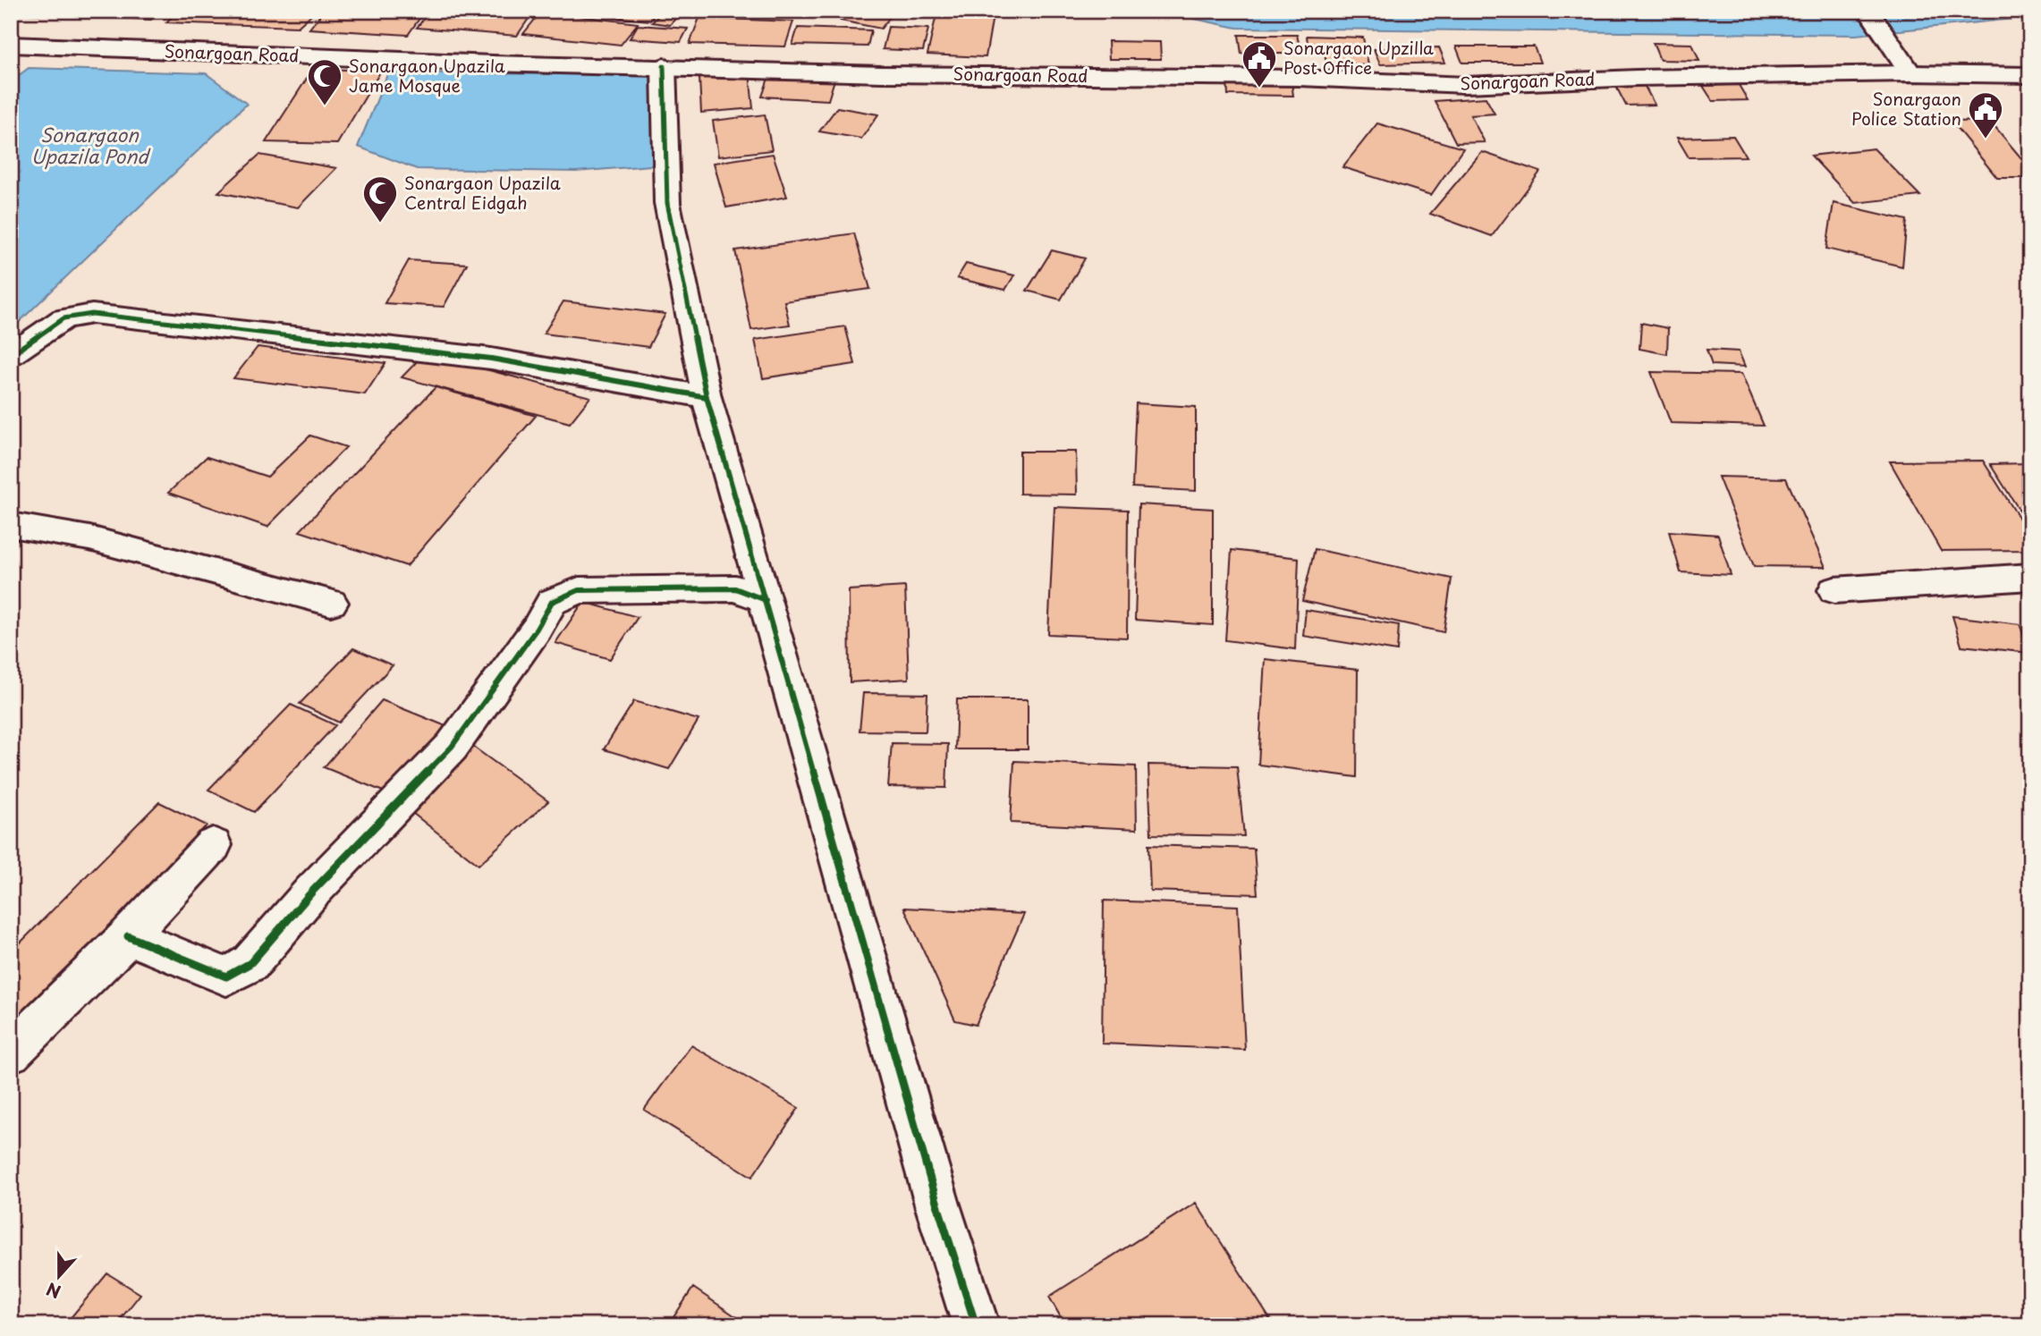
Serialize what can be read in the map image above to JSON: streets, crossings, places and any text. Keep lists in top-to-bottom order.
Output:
{
  "streets": {
    "street": ["Sonargoan Road"]
  },
  "water": ["Sonargaon Upazila Pond"],
  "places": {
    "public building": ["Sonargaon Upzilla Post Office", "Sonargaon Police Station"],
    "mosque": ["Sonargaon Upazila Jame Mosque", "Sonargaon Upazila Central Eidgah"]
  },
  "north": "bottom"
}
